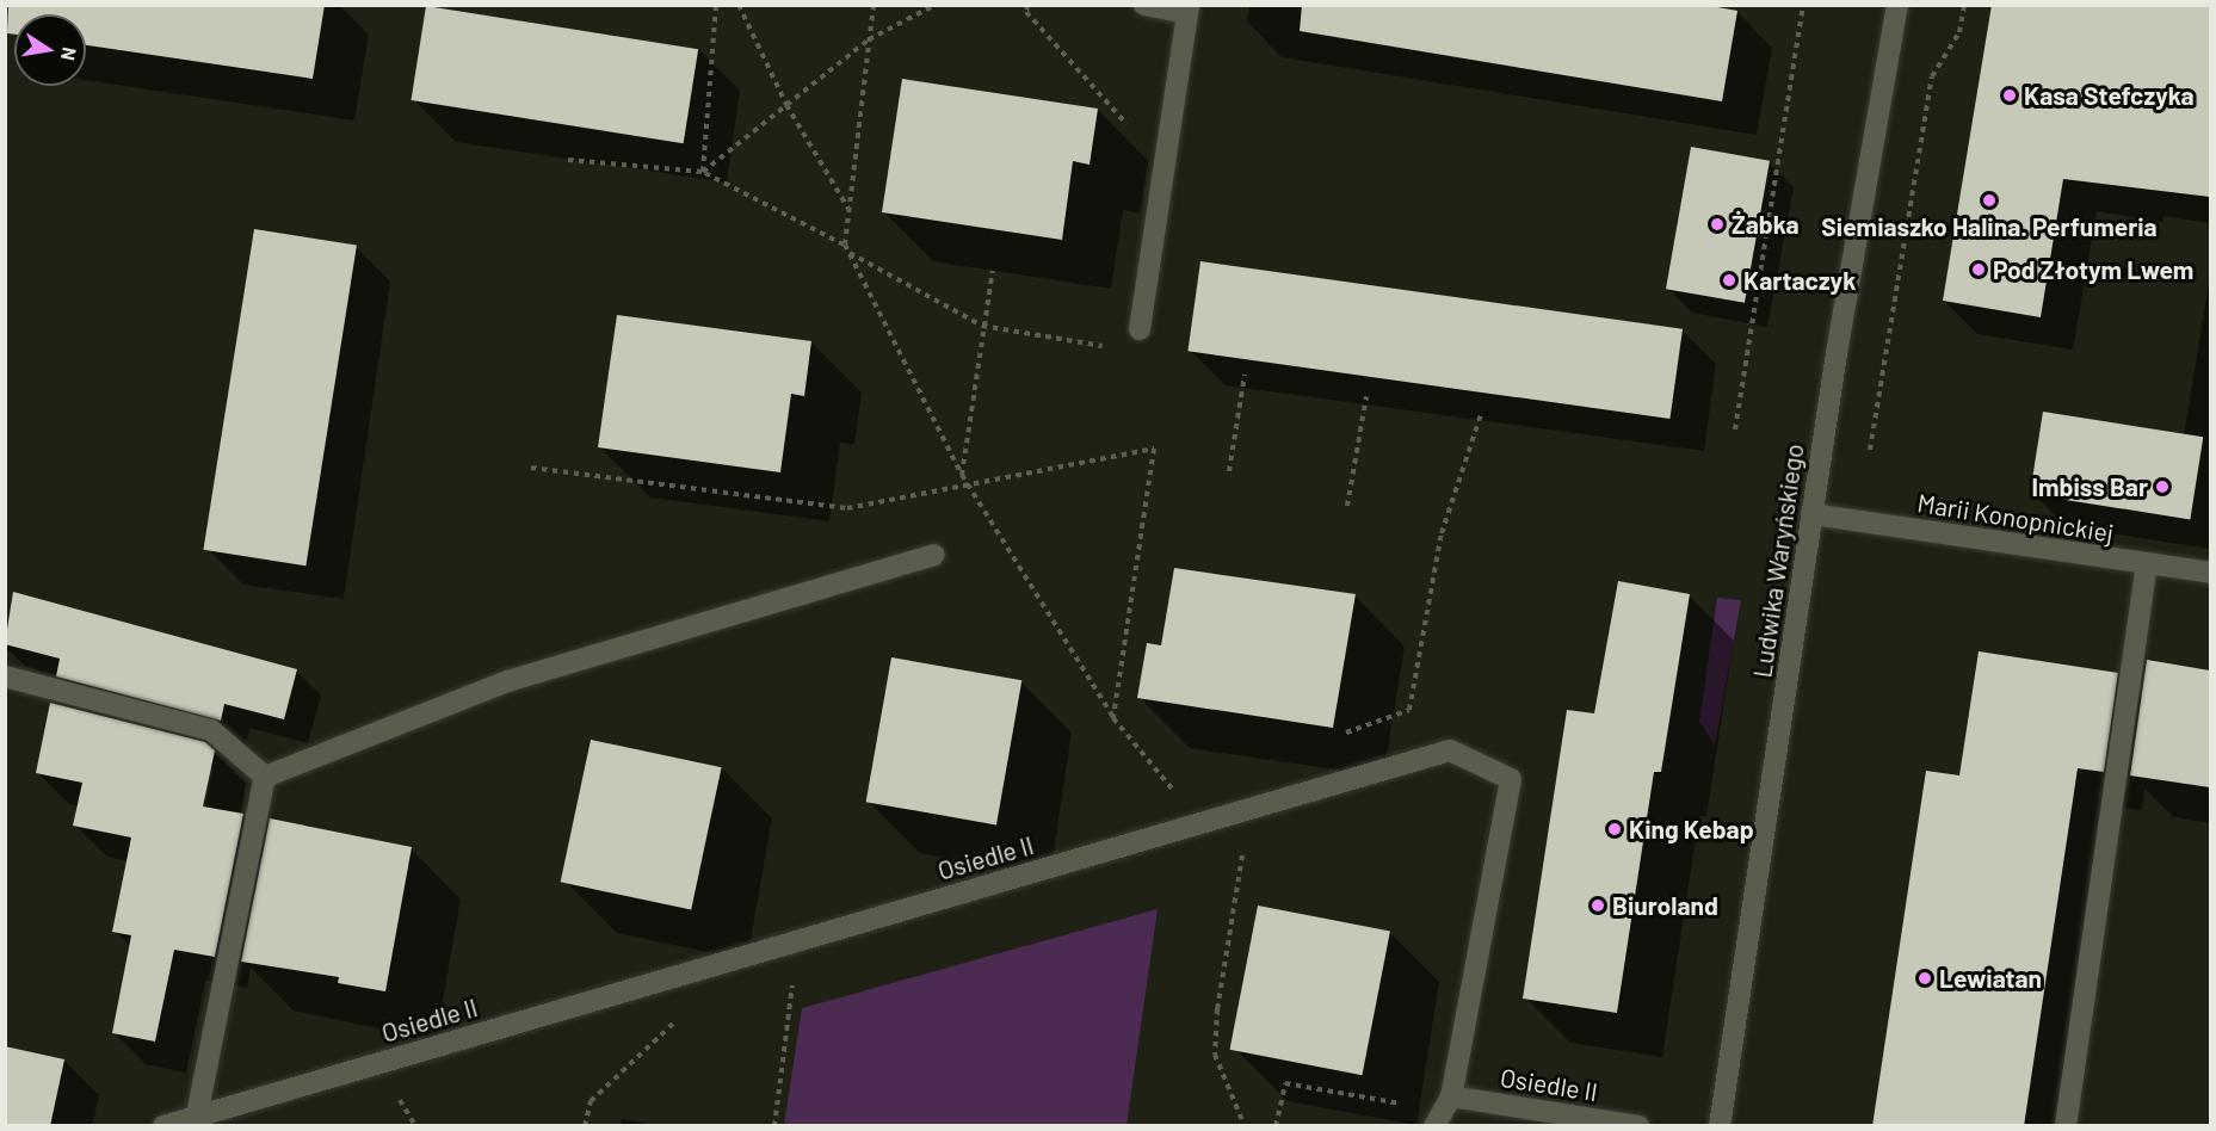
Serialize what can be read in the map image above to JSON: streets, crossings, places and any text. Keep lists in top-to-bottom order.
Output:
{
  "streets": {
    "street": ["Marii Konopnickiej", "Ludwika Waryńskiego", "Osiedle II"]
  },
  "crossings": [
    ["Marii Konopnickiej", "Ludwika Waryńskiego"]
  ],
  "places": [
    "Kasa Stefczyka",
    "Siemiaszko Halina. Perfumeria",
    "Żabka",
    "Pod Złotym Lwem",
    "Kartaczyk",
    "Imbiss Bar",
    "King Kebap",
    "Biuroland",
    "Lewiatan"
  ],
  "north": "right"
}
